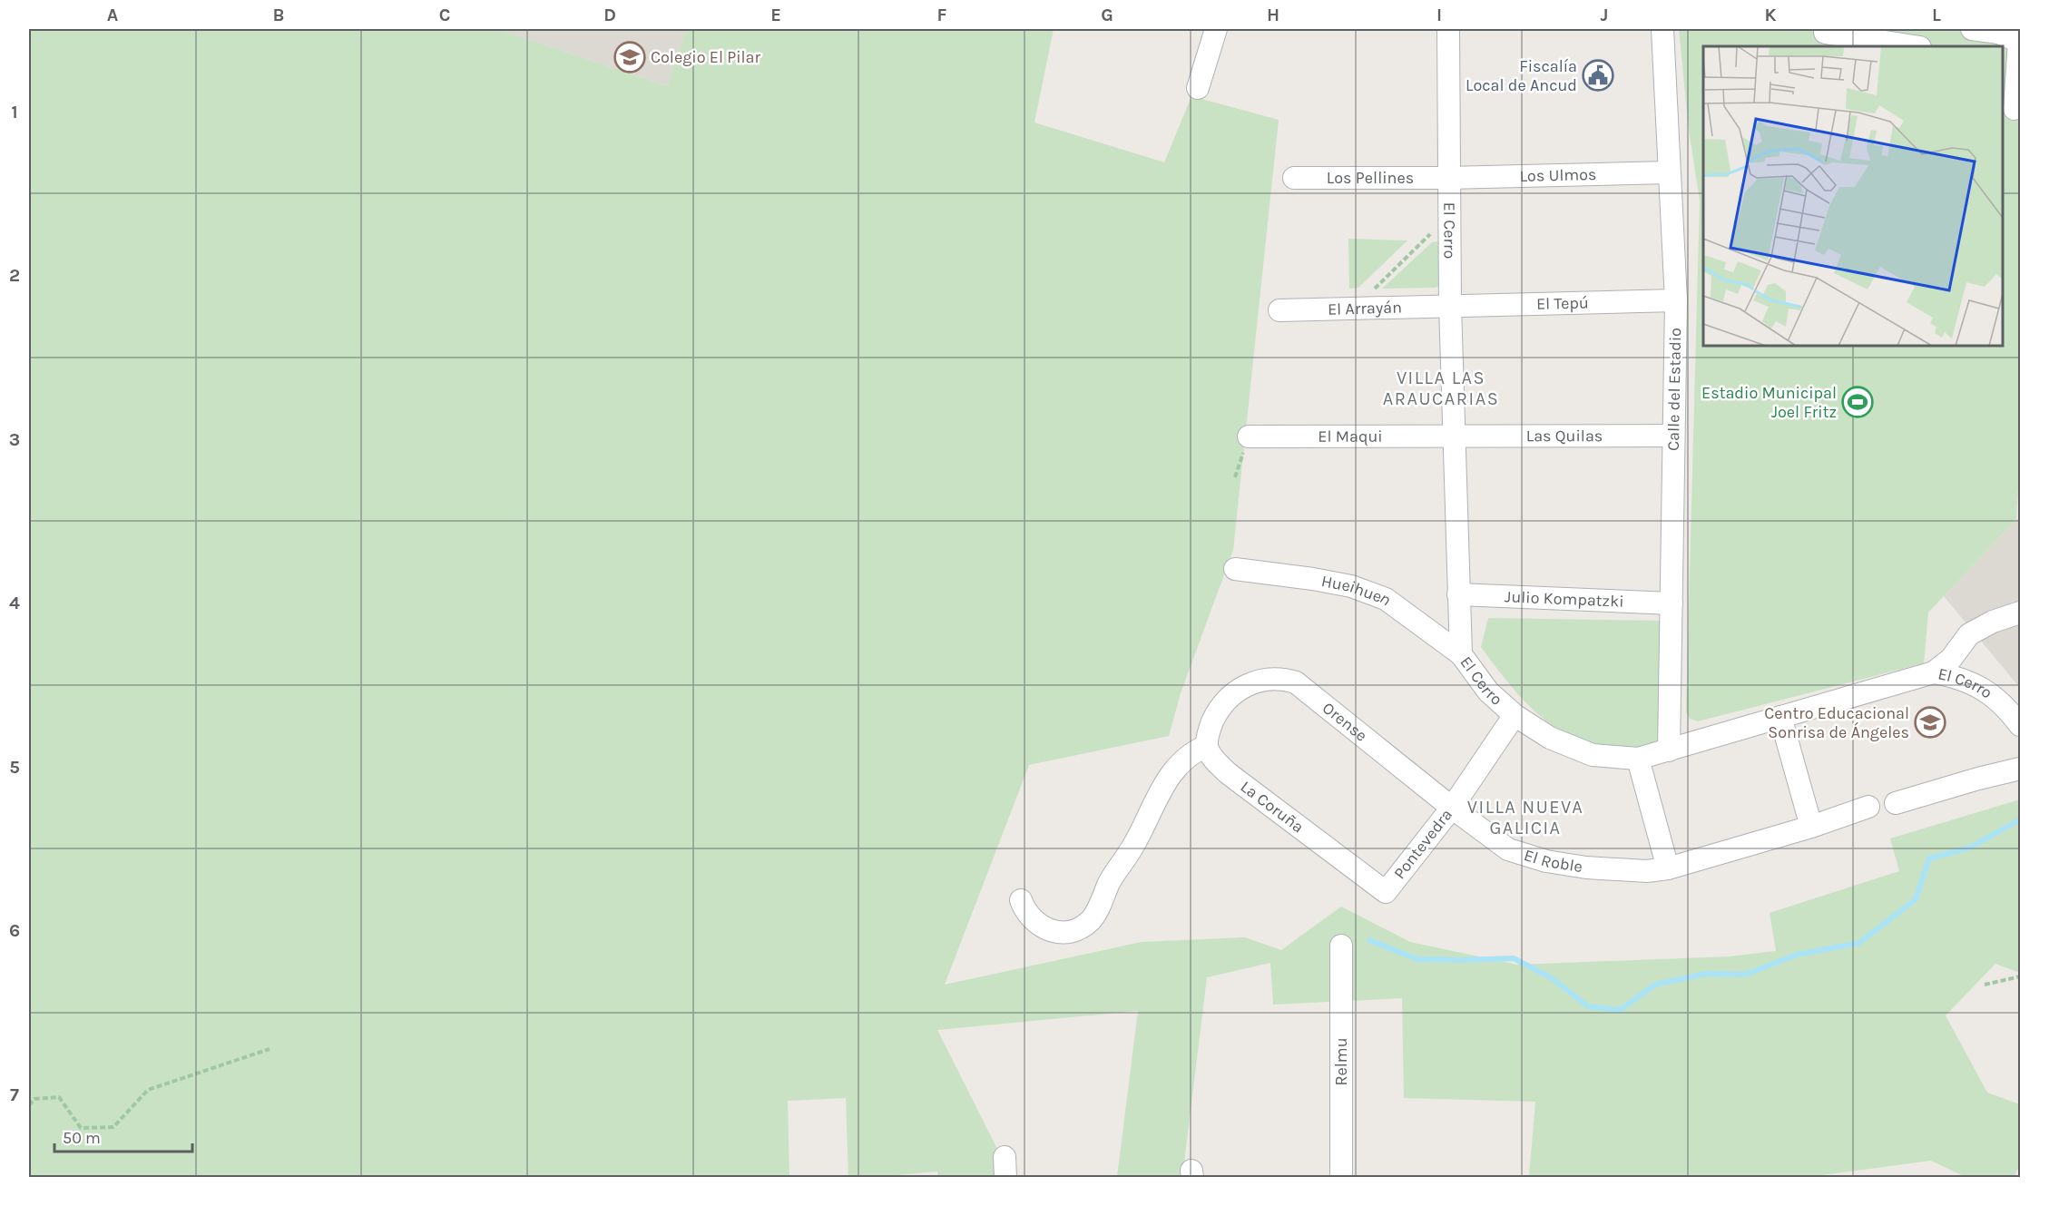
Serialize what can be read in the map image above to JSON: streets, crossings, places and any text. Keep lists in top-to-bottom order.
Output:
{
  "streets": {
    "street": [
      "Los Ulmos",
      "Los Pellines",
      "El Cerro",
      "El Tepú",
      "El Arrayán",
      "Calle del Estadio",
      "Las Quilas",
      "El Maqui",
      "Hueihuen",
      "Julio Kompatzki",
      "Orense",
      "La Coruña",
      "Pontevedra",
      "El Roble",
      "Relmu"
    ]
  },
  "crossings": [
    ["Los Ulmos", "Los Pellines"],
    ["Los Ulmos", "El Cerro"],
    ["Los Ulmos", "Calle del Estadio"],
    ["Los Pellines", "El Cerro"],
    ["El Cerro", "El Tepú"],
    ["El Cerro", "El Arrayán"],
    ["El Cerro", "Calle del Estadio"],
    ["El Cerro", "Las Quilas"],
    ["El Cerro", "El Maqui"],
    ["El Cerro", "Hueihuen"],
    ["El Cerro", "Julio Kompatzki"],
    ["El Cerro", "Pontevedra"],
    ["El Tepú", "El Arrayán"],
    ["El Tepú", "Calle del Estadio"],
    ["Calle del Estadio", "Las Quilas"],
    ["Calle del Estadio", "Julio Kompatzki"],
    ["Las Quilas", "El Maqui"],
    ["Orense", "La Coruña"],
    ["Orense", "Pontevedra"],
    ["Orense", "El Roble"],
    ["La Coruña", "Pontevedra"],
    ["Pontevedra", "El Roble"]
  ],
  "districts": ["VILLA LAS ARAUCARIAS", "VILLA NUEVA GALICIA"],
  "places": {
    "school or university": ["Colegio El Pilar", "Centro Educacional Sonrisa de Ángeles"],
    "public building": ["Fiscalía Local de Ancud"],
    "sports": ["Estadio Municipal Joel Fritz"]
  },
  "scale_bar": "50 m",
  "grid": {
    "columns": [
      "A",
      "B",
      "C",
      "D",
      "E",
      "F",
      "G",
      "H",
      "I",
      "J",
      "K",
      "L"
    ],
    "rows": [
      "1",
      "2",
      "3",
      "4",
      "5",
      "6",
      "7"
    ]
  }
}
